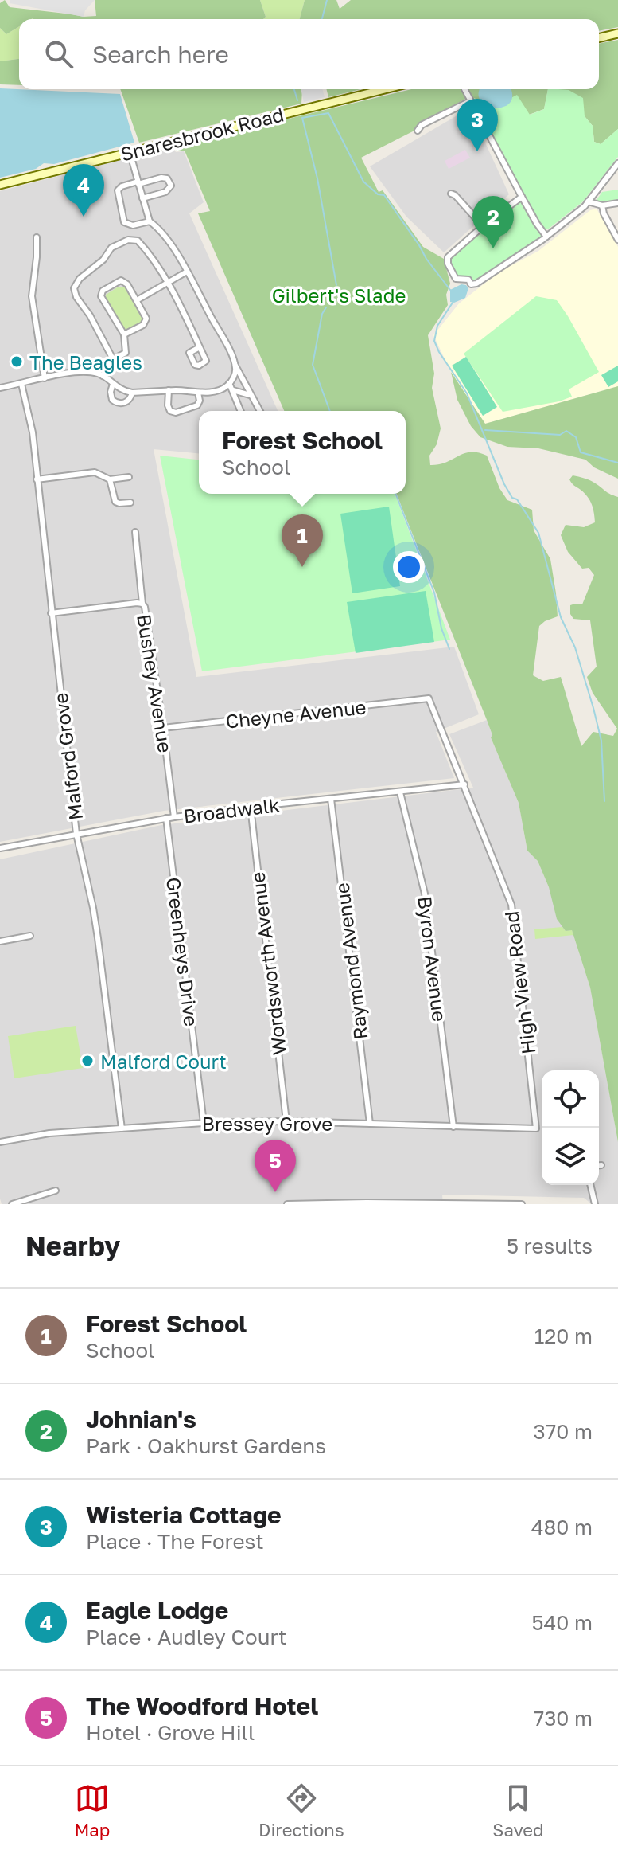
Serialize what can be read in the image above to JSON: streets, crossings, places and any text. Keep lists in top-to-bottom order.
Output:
{
  "streets": {
    "street": [
      "Snaresbrook Road",
      "Bushey Avenue",
      "Cheyne Avenue",
      "Malford Grove",
      "Broadwalk",
      "Greenheys Drive",
      "Byron Avenue",
      "Raymond Avenue",
      "Wordsworth Avenue",
      "High View Road",
      "Bressey Grove"
    ]
  },
  "crossings": [
    ["Bushey Avenue", "Cheyne Avenue"],
    ["Bushey Avenue", "Malford Grove"],
    ["Bushey Avenue", "Broadwalk"],
    ["Cheyne Avenue", "High View Road"],
    ["Malford Grove", "Broadwalk"],
    ["Malford Grove", "Bressey Grove"],
    ["Broadwalk", "Greenheys Drive"],
    ["Broadwalk", "Byron Avenue"],
    ["Broadwalk", "Raymond Avenue"],
    ["Broadwalk", "Wordsworth Avenue"],
    ["Broadwalk", "High View Road"],
    ["Greenheys Drive", "Bressey Grove"],
    ["Byron Avenue", "Bressey Grove"],
    ["Raymond Avenue", "Bressey Grove"],
    ["Wordsworth Avenue", "Bressey Grove"],
    ["High View Road", "Bressey Grove"]
  ],
  "parks": ["Gilbert's Slade"],
  "places": ["The Beagles", "Malford Court"],
  "page": {
    "search": "Search here",
    "pins": [
      "3",
      "4",
      "2",
      "1",
      "5"
    ],
    "popup": ["Forest School", "School"],
    "heading": ["Nearby", "5 results"],
    "list": [
      {
        "mark": "1",
        "name": "Forest School",
        "note": "School",
        "value": "120 m"
      },
      {
        "mark": "2",
        "name": "Johnian's",
        "note": "Park · Oakhurst Gardens",
        "value": "370 m"
      },
      {
        "mark": "3",
        "name": "Wisteria Cottage",
        "note": "Place · The Forest",
        "value": "480 m"
      },
      {
        "mark": "4",
        "name": "Eagle Lodge",
        "note": "Place · Audley Court",
        "value": "540 m"
      },
      {
        "mark": "5",
        "name": "The Woodford Hotel",
        "note": "Hotel · Grove Hill",
        "value": "730 m"
      }
    ],
    "nav": ["Map", "Directions", "Saved"]
  }
}
